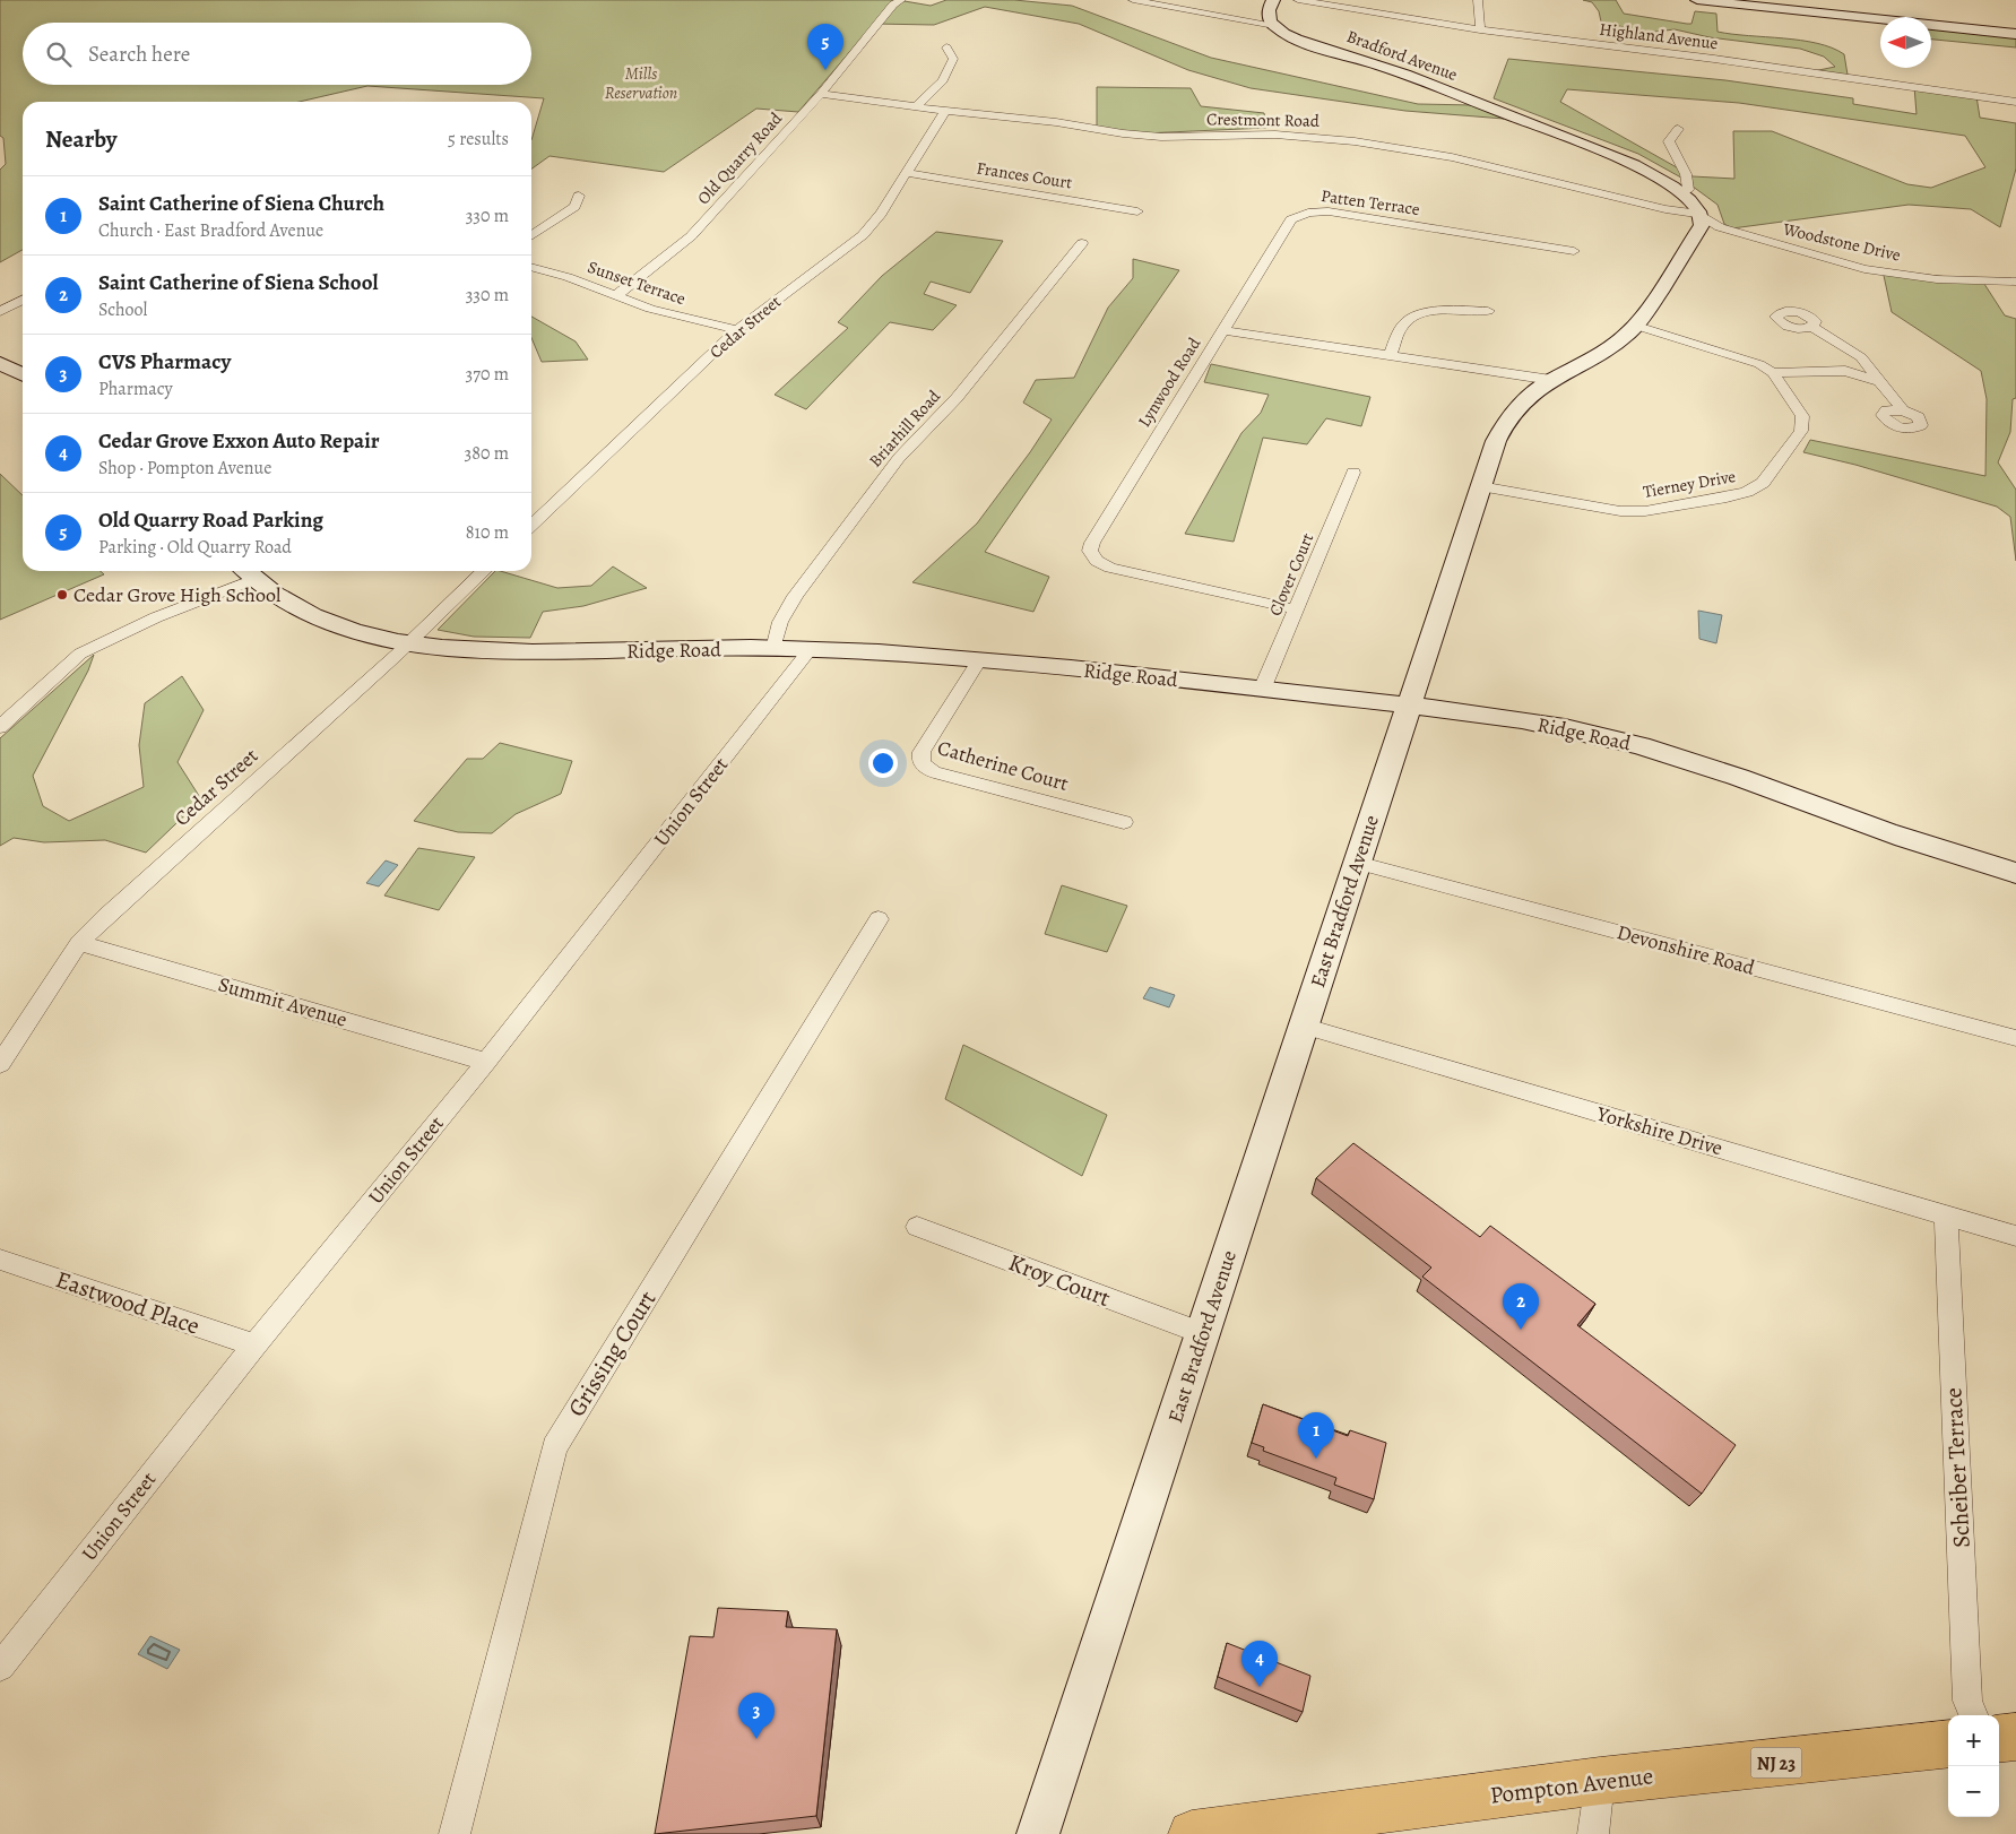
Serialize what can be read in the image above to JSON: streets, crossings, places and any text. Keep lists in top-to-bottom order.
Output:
{
  "streets": {
    "main road": ["NJ 23", "Pompton Avenue"],
    "street": [
      "Highland Avenue",
      "Bradford Avenue",
      "Crestmont Road",
      "Old Quarry Road",
      "Frances Court",
      "Patten Terrace",
      "Woodstone Drive",
      "Sunset Terrace",
      "Cedar Street",
      "Lynwood Road",
      "Briarhill Road",
      "Tierney Drive",
      "Clover Court",
      "Ridge Road",
      "Catherine Court",
      "Union Street",
      "East Bradford Avenue",
      "Devonshire Road",
      "Summit Avenue",
      "Yorkshire Drive",
      "Kroy Court",
      "Eastwood Place",
      "Grissing Court",
      "Scheiber Terrace"
    ]
  },
  "crossings": [
    ["Bradford Avenue", "Crestmont Road"],
    ["Bradford Avenue", "Woodstone Drive"],
    ["Bradford Avenue", "East Bradford Avenue"],
    ["Crestmont Road", "Old Quarry Road"],
    ["Crestmont Road", "Woodstone Drive"],
    ["Crestmont Road", "Cedar Street"],
    ["Crestmont Road", "East Bradford Avenue"],
    ["Old Quarry Road", "Sunset Terrace"],
    ["Frances Court", "Cedar Street"],
    ["Patten Terrace", "Lynwood Road"],
    ["Woodstone Drive", "East Bradford Avenue"],
    ["Sunset Terrace", "Cedar Street"],
    ["Cedar Street", "Ridge Road"],
    ["Cedar Street", "Summit Avenue"],
    ["Lynwood Road", "Clover Court"],
    ["Lynwood Road", "East Bradford Avenue"],
    ["Briarhill Road", "Ridge Road"],
    ["Tierney Drive", "East Bradford Avenue"],
    ["Clover Court", "Ridge Road"],
    ["Ridge Road", "Catherine Court"],
    ["Ridge Road", "Union Street"],
    ["Ridge Road", "East Bradford Avenue"],
    ["Union Street", "Summit Avenue"],
    ["Union Street", "Eastwood Place"],
    ["East Bradford Avenue", "Devonshire Road"],
    ["East Bradford Avenue", "Yorkshire Drive"],
    ["East Bradford Avenue", "Kroy Court"],
    ["Yorkshire Drive", "Scheiber Terrace"]
  ],
  "parks": ["Mills Reservation"],
  "places": ["Cedar Grove High School"],
  "north": "left",
  "page": {
    "search": "Search here",
    "pins": [
      "5",
      "2",
      "1",
      "4",
      "3"
    ],
    "heading": ["Nearby", "5 results"],
    "list": [
      {
        "mark": "1",
        "name": "Saint Catherine of Siena Church",
        "note": "Church · East Bradford Avenue",
        "value": "330 m"
      },
      {
        "mark": "2",
        "name": "Saint Catherine of Siena School",
        "note": "School",
        "value": "330 m"
      },
      {
        "mark": "3",
        "name": "CVS Pharmacy",
        "note": "Pharmacy",
        "value": "370 m"
      },
      {
        "mark": "4",
        "name": "Cedar Grove Exxon Auto Repair",
        "note": "Shop · Pompton Avenue",
        "value": "380 m"
      },
      {
        "mark": "5",
        "name": "Old Quarry Road Parking",
        "note": "Parking · Old Quarry Road",
        "value": "810 m"
      }
    ],
    "map_buttons": ["+", "−"]
  }
}
